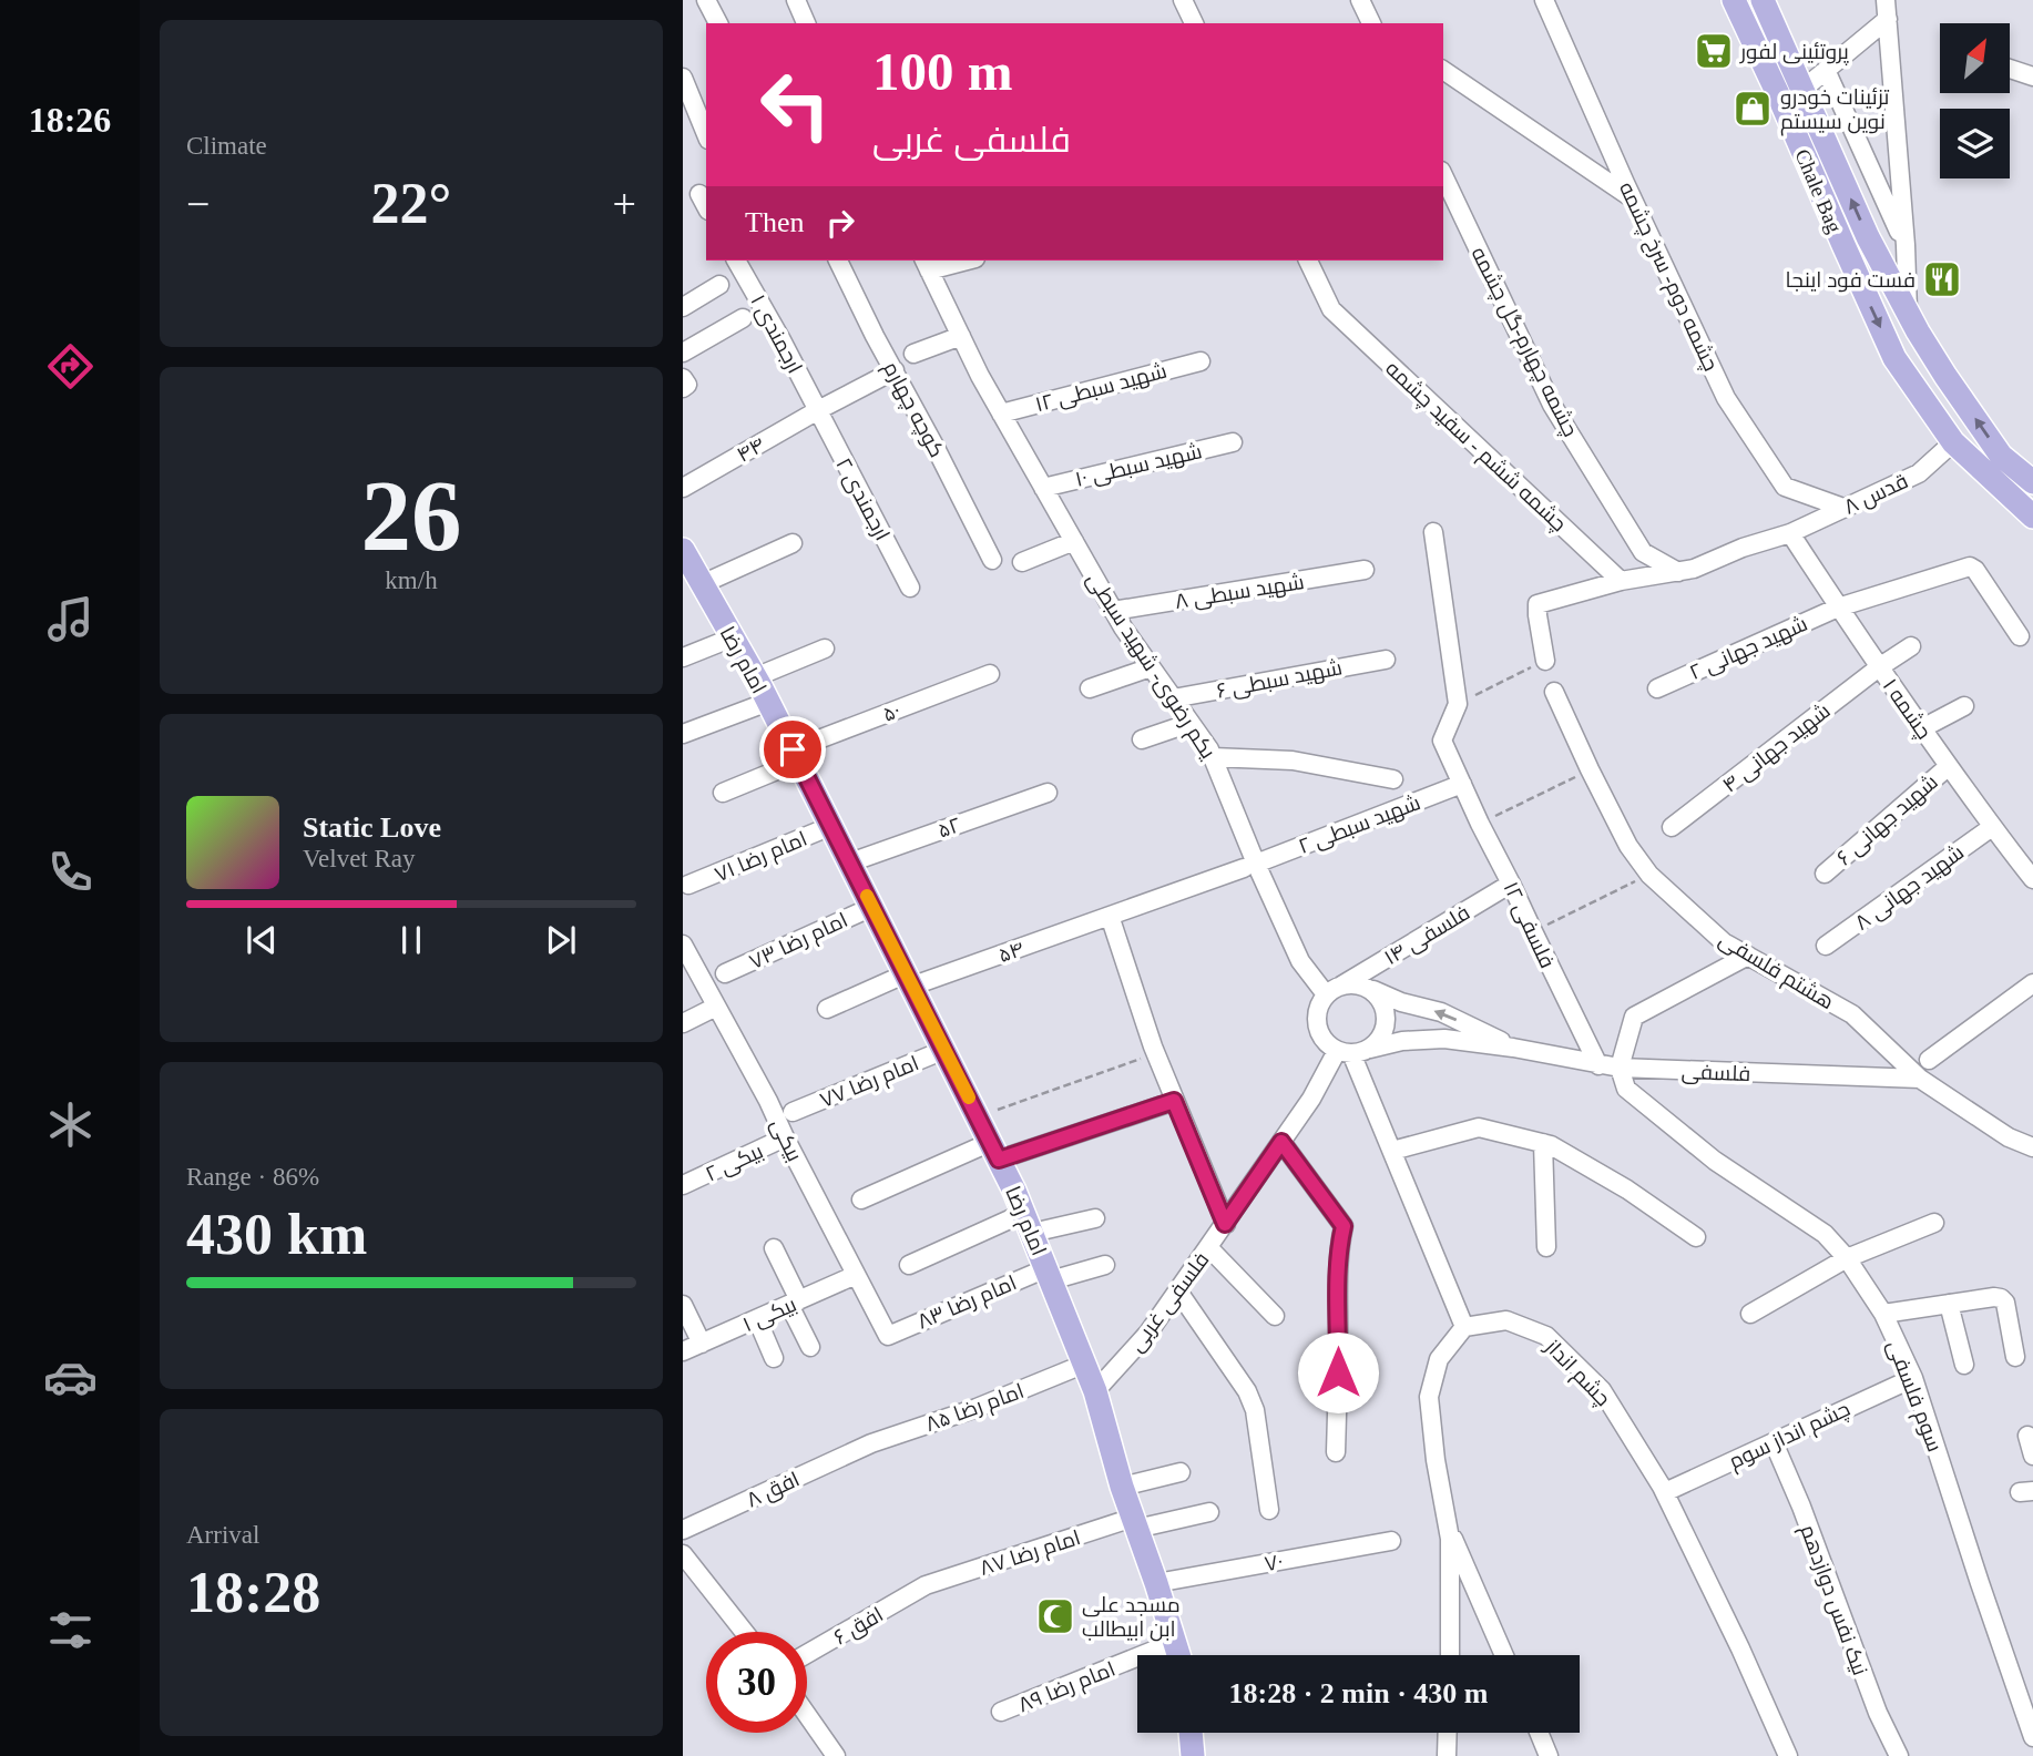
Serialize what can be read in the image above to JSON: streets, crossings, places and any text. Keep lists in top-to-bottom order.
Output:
{
  "streets": {
    "main road": ["Chale Bag", "امام رضا"],
    "street": [
      "چشمه دوم- سرخ چشمه",
      "۱ ارجمندی",
      "چشمه چهارم-گل چشمه",
      "۱۲ شهید سبطی",
      "کوچه چهارم",
      "چشمه ششم - سفید چشمه",
      "۴۴",
      "۱۰ شهید سبطی",
      "قدس ۸",
      "۲ ارجمندی",
      "۸ شهید سبطی",
      "۲ شهید جهانی",
      "یکم رضوی- شهید سبطی",
      "۶ شهید سبطی",
      "چشمه ۱",
      "۵۰",
      "۴ شهید جهانی",
      "۶ شهید جهانی",
      "۲ شهید سبطی",
      "۵۲",
      "امام رضا ۷۱",
      "۸ شهید جهانی",
      "۱۲ فلسفی",
      "۱۴ فلسفی",
      "امام رضا ۷۳",
      "۵۴",
      "هشتم فلسفی",
      "فلسفی",
      "امام رضا ۷۷",
      "بیکی",
      "۲ بیکی",
      "امام رضا ۸۳",
      "فلسفی غربی",
      "۱ بیکی",
      "چشم انداز",
      "سوم فلسفی",
      "امام رضا ۸۵",
      "چشم انداز سوم",
      "افق ۸",
      "امام رضا ۸۷",
      "۷۰",
      "نیک نفس دوازدهم",
      "افق ۶",
      "امام رضا ۸۹"
    ]
  },
  "crossings": [
    ["Chale Bag", "قدس ۸"],
    ["چشمه دوم- سرخ چشمه", "قدس ۸"],
    ["۱ ارجمندی", "۴۴"],
    ["۱ ارجمندی", "۲ ارجمندی"],
    ["چشمه چهارم-گل چشمه", "قدس ۸"],
    ["۱۲ شهید سبطی", "یکم رضوی- شهید سبطی"],
    ["کوچه چهارم", "۴۴"],
    ["۴۴", "۲ ارجمندی"],
    ["۱۰ شهید سبطی", "یکم رضوی- شهید سبطی"],
    ["قدس ۸", "چشمه ۱"],
    ["۸ شهید سبطی", "یکم رضوی- شهید سبطی"],
    ["۲ شهید جهانی", "چشمه ۱"],
    ["امام رضا", "۵۰"],
    ["امام رضا", "۵۲"],
    ["امام رضا", "امام رضا ۷۱"],
    ["امام رضا", "امام رضا ۷۳"],
    ["امام رضا", "۵۴"],
    ["امام رضا", "امام رضا ۷۷"],
    ["امام رضا", "امام رضا ۸۳"],
    ["امام رضا", "فلسفی غربی"],
    ["امام رضا", "امام رضا ۸۵"],
    ["امام رضا", "امام رضا ۸۷"],
    ["امام رضا", "۷۰"],
    ["امام رضا", "امام رضا ۸۹"],
    ["یکم رضوی- شهید سبطی", "۶ شهید سبطی"],
    ["یکم رضوی- شهید سبطی", "۲ شهید سبطی"],
    ["یکم رضوی- شهید سبطی", "۱۴ فلسفی"],
    ["یکم رضوی- شهید سبطی", "فلسفی غربی"],
    ["چشمه ۱", "۴ شهید جهانی"],
    ["چشمه ۱", "۶ شهید جهانی"],
    ["چشمه ۱", "۸ شهید جهانی"],
    ["۲ شهید سبطی", "۱۲ فلسفی"],
    ["۲ شهید سبطی", "۵۴"],
    ["۱۲ فلسفی", "۱۴ فلسفی"],
    ["۱۲ فلسفی", "فلسفی"],
    ["۱۴ فلسفی", "فلسفی غربی"],
    ["هشتم فلسفی", "فلسفی"],
    ["فلسفی", "سوم فلسفی"],
    ["بیکی", "۲ بیکی"],
    ["بیکی", "امام رضا ۸۳"],
    ["بیکی", "۱ بیکی"],
    ["چشم انداز", "چشم انداز سوم"],
    ["سوم فلسفی", "چشم انداز سوم"],
    ["امام رضا ۸۵", "افق ۸"],
    ["چشم انداز سوم", "نیک نفس دوازدهم"],
    ["امام رضا ۸۷", "افق ۶"]
  ],
  "places": {
    "supermarket": ["پروتئینی لفور"],
    "shop": ["تزئینات خودرو نوین سیستم"],
    "restaurant": ["فست فود اينجا"],
    "mosque": ["مسجد علی ابن ابیطالب"]
  },
  "north": "top right",
  "page": {
    "tabs": "18:26",
    "tile": [
      "Climate",
      ["26", "km/h"],
      ["Range · 86%", "430 km"],
      ["Arrival", "18:28"]
    ],
    "turn": ["100 m", "فلسفی غربی"],
    "heat": ["−", "22°", "+"],
    "then": "Then",
    "song": ["Static Love", "Velvet Ray"],
    "limit": "30",
    "trip": "18:28 · 2 min · 430 m"
  }
}
